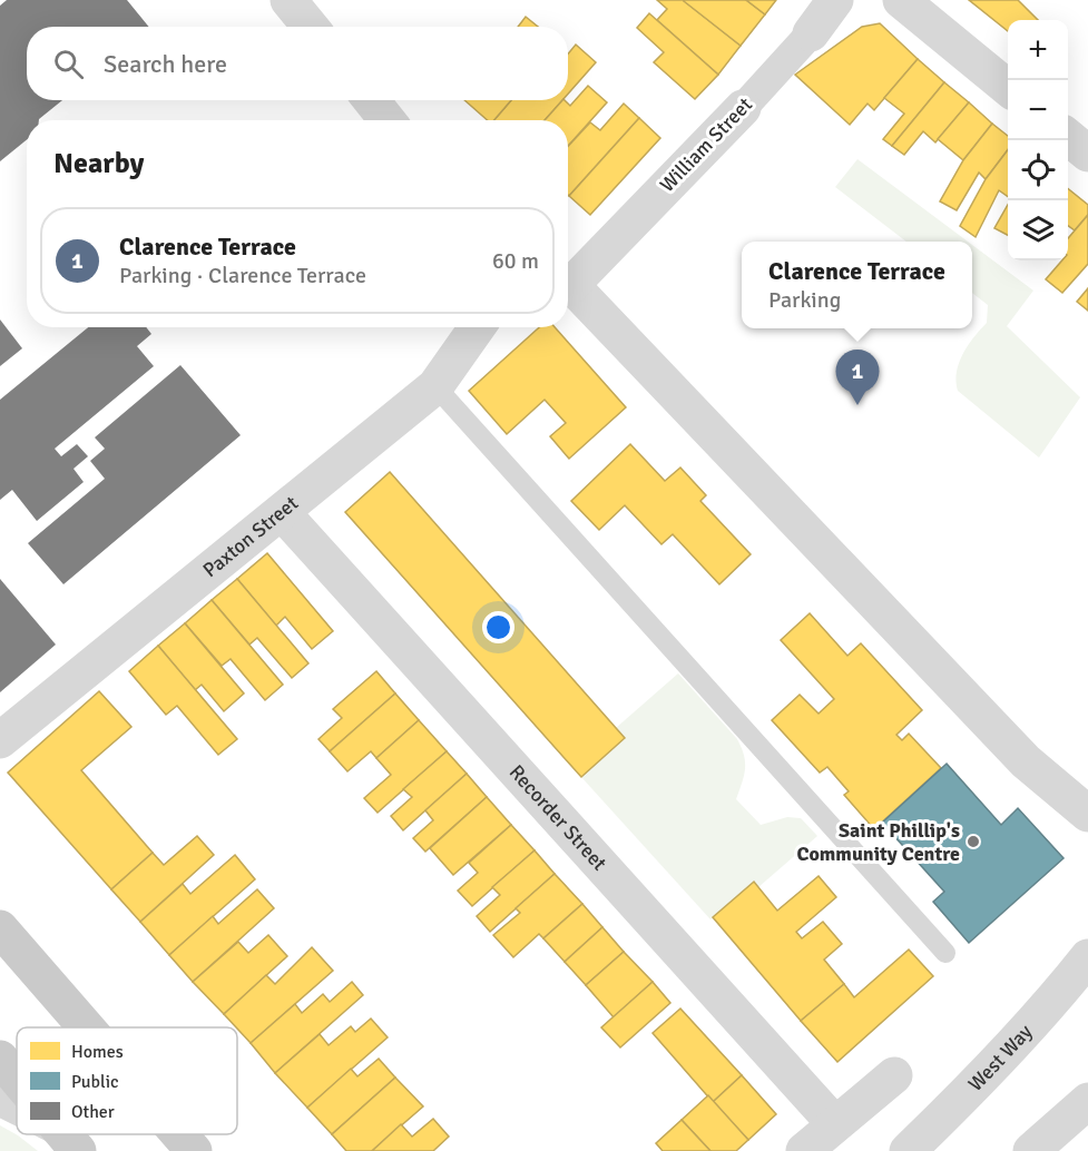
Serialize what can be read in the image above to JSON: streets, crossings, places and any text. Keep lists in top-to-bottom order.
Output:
{
  "streets": {
    "street": [
      "William Street",
      "Paxton Street",
      "Recorder Street",
      "West Way"
    ]
  },
  "crossings": [
    ["Paxton Street", "Recorder Street"]
  ],
  "places": ["Saint Phillip's Community Centre"],
  "legend": ["Homes", "Public", "Other"],
  "page": {
    "map_buttons": ["+", "−"],
    "search": "Search here",
    "heading": "Nearby",
    "list": [
      {
        "mark": "1",
        "name": "Clarence Terrace",
        "note": "Parking · Clarence Terrace",
        "value": "60 m"
      }
    ],
    "popup": ["Clarence Terrace", "Parking"],
    "pins": "1"
  }
}
